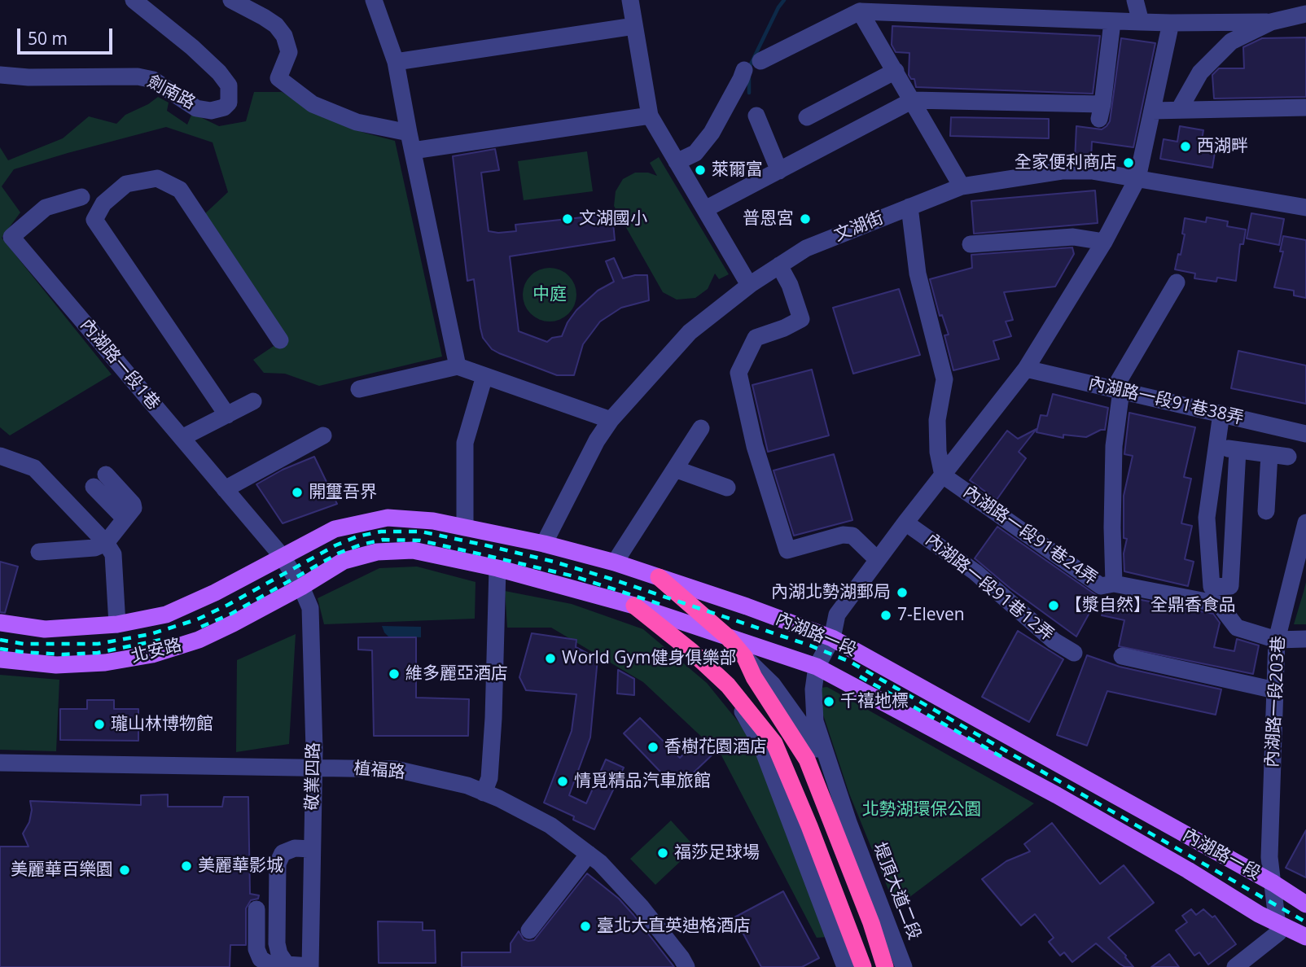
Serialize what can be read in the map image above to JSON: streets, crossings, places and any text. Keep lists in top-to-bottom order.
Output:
{
  "streets": {
    "highway": ["堤頂大道二段"],
    "main road": ["內湖路一段", "北安路"],
    "street": [
      "劍南路",
      "文湖街",
      "內湖路一段1巷",
      "內湖路一段91巷38弄",
      "內湖路一段91巷24弄",
      "內湖路一段91巷12弄",
      "內湖路一段203巷",
      "植福路",
      "敬業四路"
    ]
  },
  "crossings": [
    ["文湖街", "內湖路一段"],
    ["內湖路一段1巷", "內湖路一段"],
    ["內湖路一段1巷", "北安路"],
    ["內湖路一段1巷", "敬業四路"],
    ["內湖路一段91巷24弄", "內湖路一段203巷"],
    ["內湖路一段", "北安路"],
    ["內湖路一段", "內湖路一段203巷"],
    ["內湖路一段", "敬業四路"],
    ["內湖路一段", "堤頂大道二段"],
    ["北安路", "敬業四路"],
    ["植福路", "敬業四路"]
  ],
  "parks": ["中庭", "北勢湖環保公園"],
  "places": [
    "西湖畔",
    "全家便利商店",
    "萊爾富",
    "文湖國小",
    "普恩宮",
    "開璽吾界",
    "內湖北勢湖郵局",
    "【漿自然】全鼎香食品",
    "7-Eleven",
    "World Gym健身俱樂部",
    "維多麗亞酒店",
    "千禧地標",
    "瓏山林博物館",
    "香樹花園酒店",
    "情覓精品汽車旅館",
    "福莎足球場",
    "美麗華影城",
    "美麗華百樂園",
    "臺北大直英迪格酒店"
  ],
  "scale_bar": "50 m"
}
